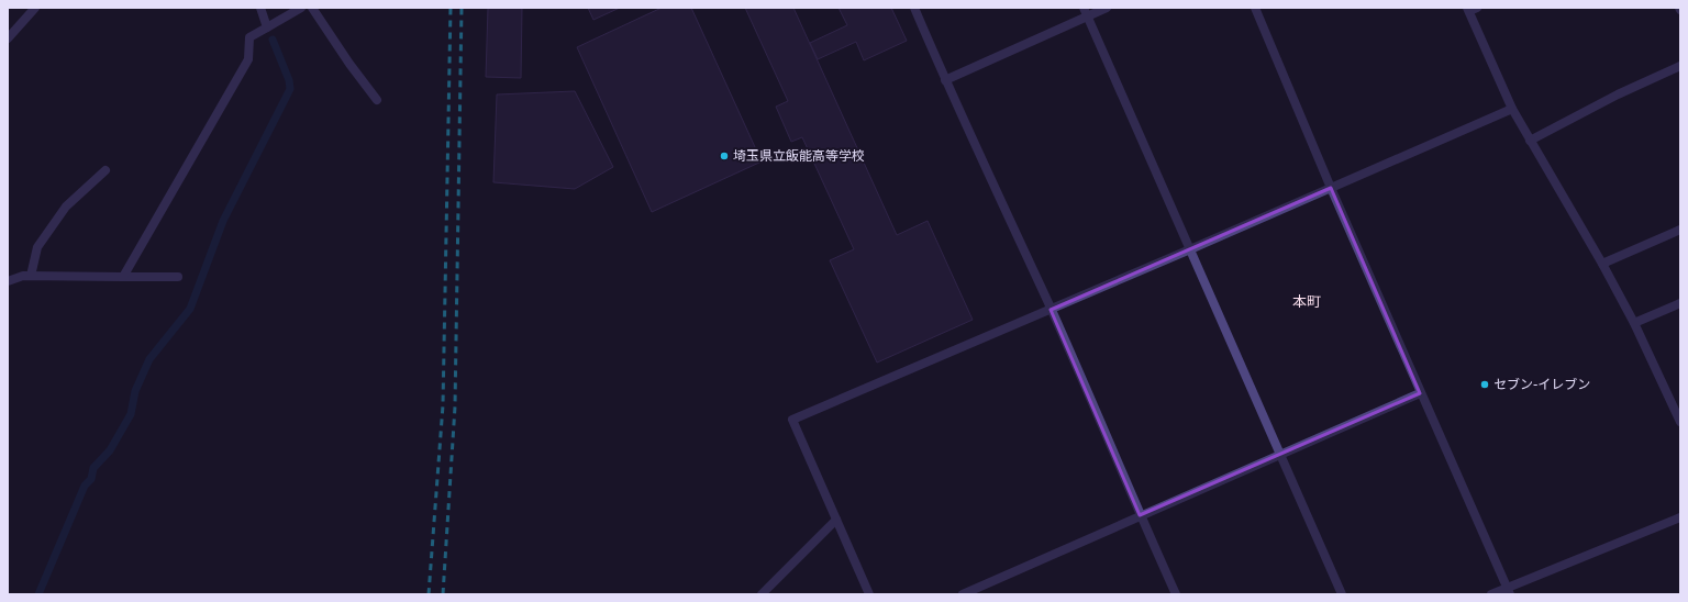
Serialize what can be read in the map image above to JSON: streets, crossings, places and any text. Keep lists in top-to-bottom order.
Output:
{
  "districts": ["本町"],
  "places": ["埼玉県立飯能高等学校", "セブン-イレブン"]
}
